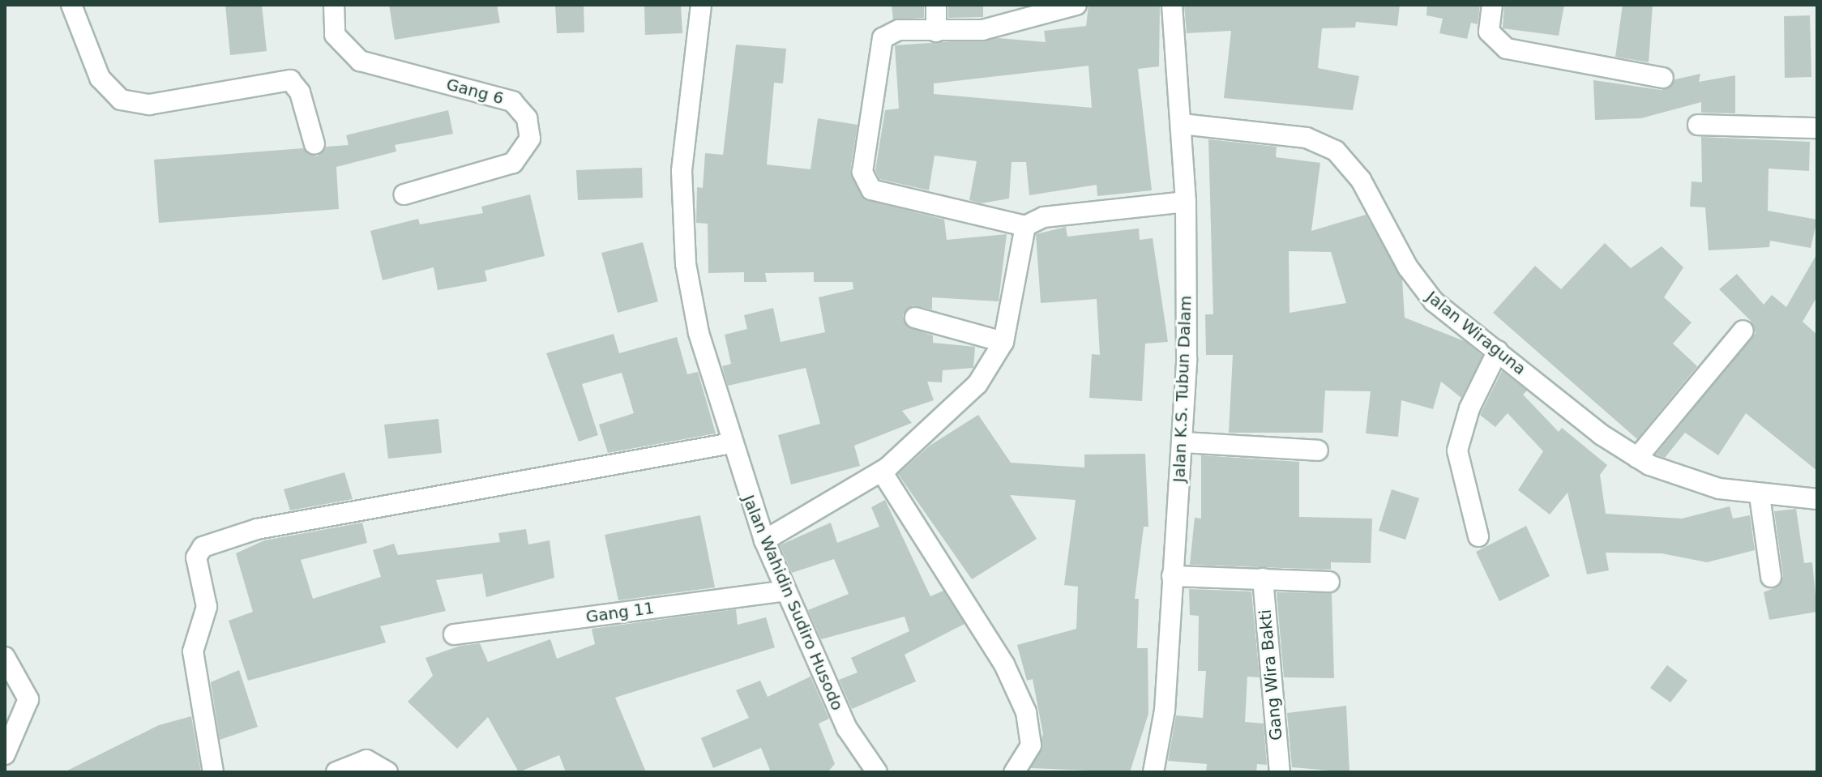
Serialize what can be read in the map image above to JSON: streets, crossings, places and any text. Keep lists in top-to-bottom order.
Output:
{
  "streets": {
    "street": [
      "Gang 6",
      "Jalan Wiraguna",
      "Jalan K.S. Tubun Dalam",
      "Jalan Wahidin Sudiro Husodo",
      "Gang 11",
      "Gang Wira Bakti"
    ]
  },
  "crossings": [
    ["Jalan Wiraguna", "Jalan K.S. Tubun Dalam"],
    ["Jalan Wahidin Sudiro Husodo", "Gang 11"]
  ]
}
